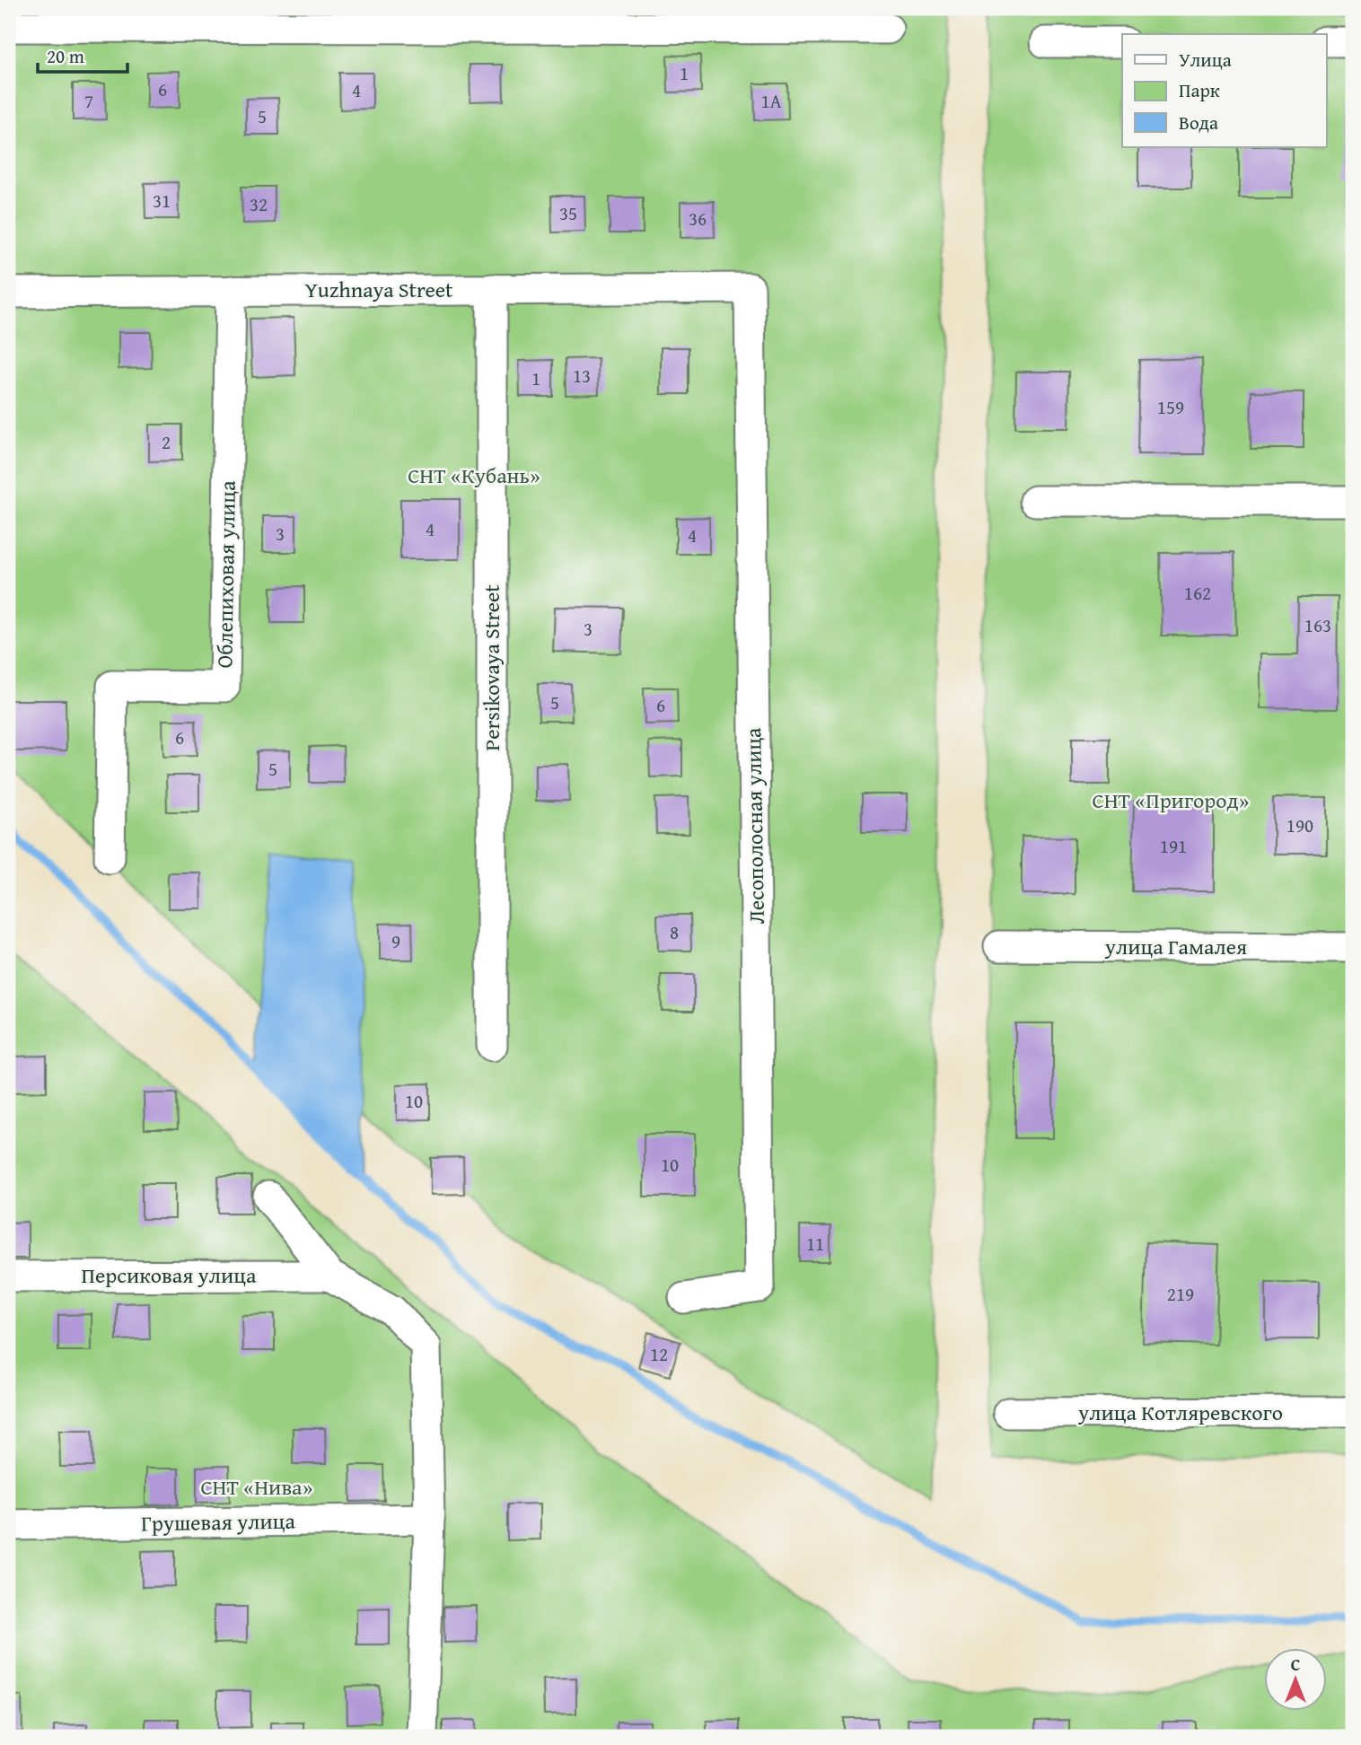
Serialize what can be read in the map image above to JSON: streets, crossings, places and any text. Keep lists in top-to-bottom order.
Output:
{
  "streets": {
    "street": [
      "Yuzhnaya Street",
      "Облепиховая улица",
      "Persikovaya Street",
      "Лесополосная улица",
      "улица Гамалея",
      "Персиковая улица",
      "улица Котляревского",
      "Грушевая улица"
    ]
  },
  "crossings": [
    ["Yuzhnaya Street", "Облепиховая улица"],
    ["Yuzhnaya Street", "Persikovaya Street"],
    ["Yuzhnaya Street", "Лесополосная улица"]
  ],
  "parks": ["СНТ «Кубань»", "СНТ «Пригород»", "СНТ «Нива»"],
  "house_numbers": [
    "1",
    "6",
    "4",
    "7",
    "1А",
    "5",
    "31",
    "32",
    "35",
    "36",
    "13",
    "1",
    "159",
    "2",
    "4",
    "3",
    "4",
    "162",
    "163",
    "3",
    "5",
    "6",
    "6",
    "5",
    "190",
    "191",
    "8",
    "9",
    "10",
    "10",
    "11",
    "219",
    "12"
  ],
  "legend": ["Улица", "Парк", "Вода"],
  "scale_bar": "20 m",
  "north": "top"
}
